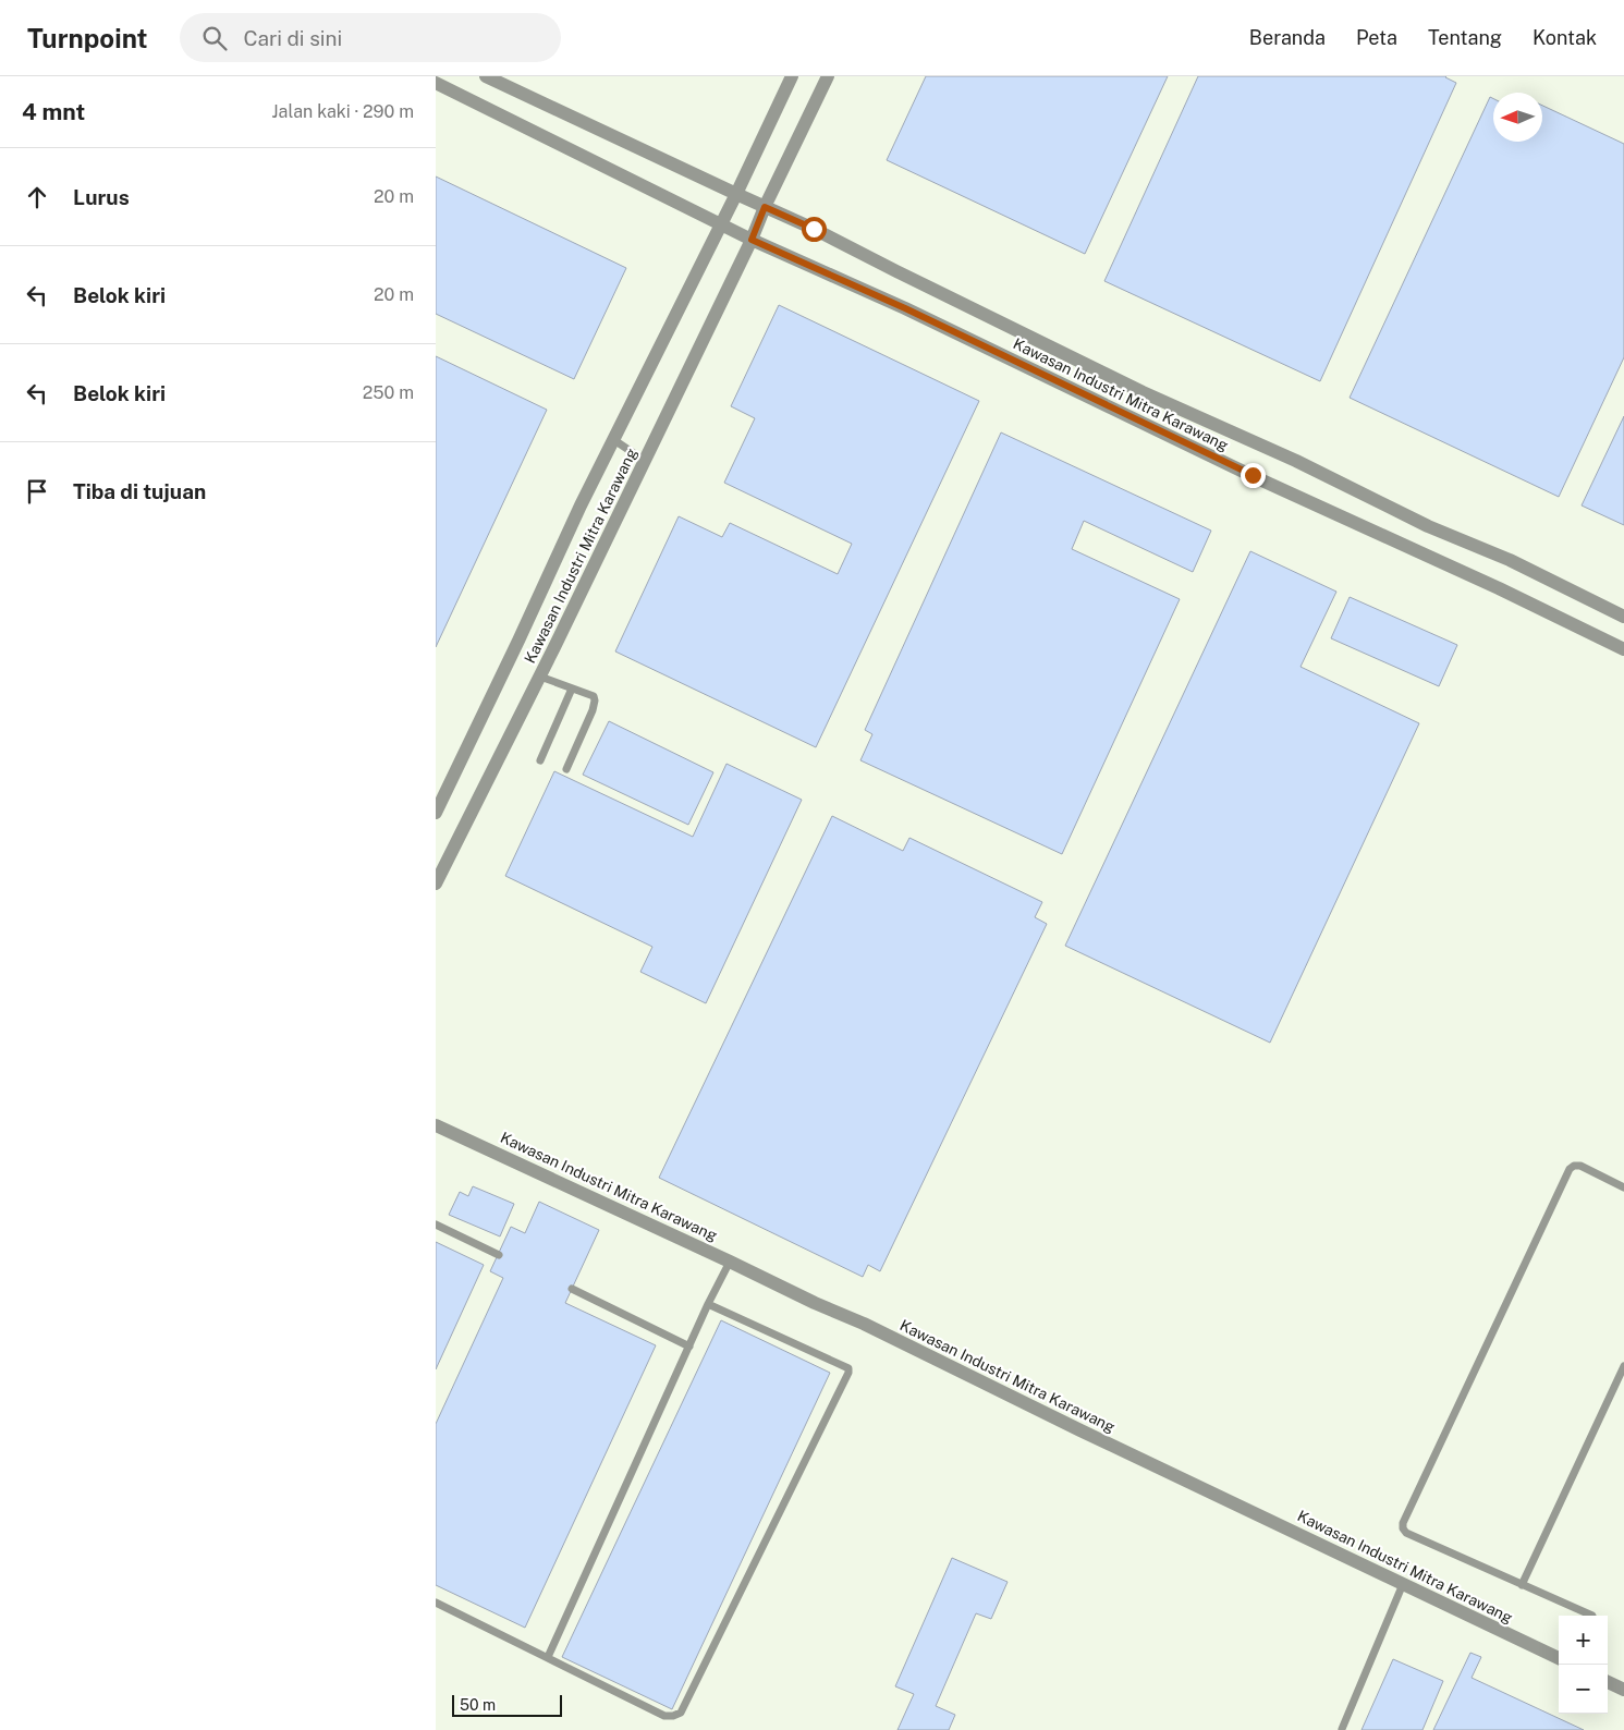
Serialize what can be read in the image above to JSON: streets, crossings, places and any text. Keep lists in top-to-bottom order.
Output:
{
  "streets": {
    "street": ["Kawasan Industri Mitra Karawang"]
  },
  "scale_bar": "50 m",
  "north": "left",
  "page": {
    "header": "Turnpoint",
    "search": "Cari di sini",
    "nav": [
      "Beranda",
      "Peta",
      "Tentang",
      "Kontak"
    ],
    "heading": ["4 mnt", "Jalan kaki · 290 m"],
    "list": [
      ["Lurus", "20 m"],
      ["Belok kiri", "20 m"],
      ["Belok kiri", "250 m"],
      "Tiba di tujuan"
    ],
    "map_buttons": ["+", "−"],
    "scale": "50 m"
  }
}
